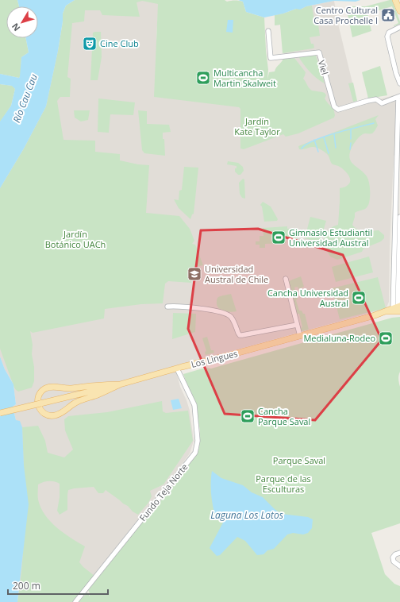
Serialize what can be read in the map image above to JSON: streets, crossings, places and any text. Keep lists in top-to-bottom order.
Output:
{
  "streets": {
    "main road": ["Los Lingues"],
    "street": ["Viel", "Fundo Teja Norte"]
  },
  "crossings": [
    ["Los Lingues", "Fundo Teja Norte"]
  ],
  "water": ["Río Cau Cau", "Laguna Los Lotos"],
  "parks": [
    "Jardín Kate Taylor",
    "Jardín Botánico UACh",
    "Parque Saval",
    "Parque de las Esculturas"
  ],
  "places": {
    "public building": ["Centro Cultural Casa Prochelle I"],
    "theatre": ["Cine Club"],
    "sports": [
      "Multicancha Martin Skalweit",
      "Gimnasio Estudiantil Universidad Austral",
      "Cancha Universidad Austral",
      "Medialuna-Rodeo",
      "Cancha Parque Saval"
    ],
    "school or university": ["Universidad Austral de Chile"]
  },
  "scale_bar": "200 m",
  "north": "bottom left"
}
